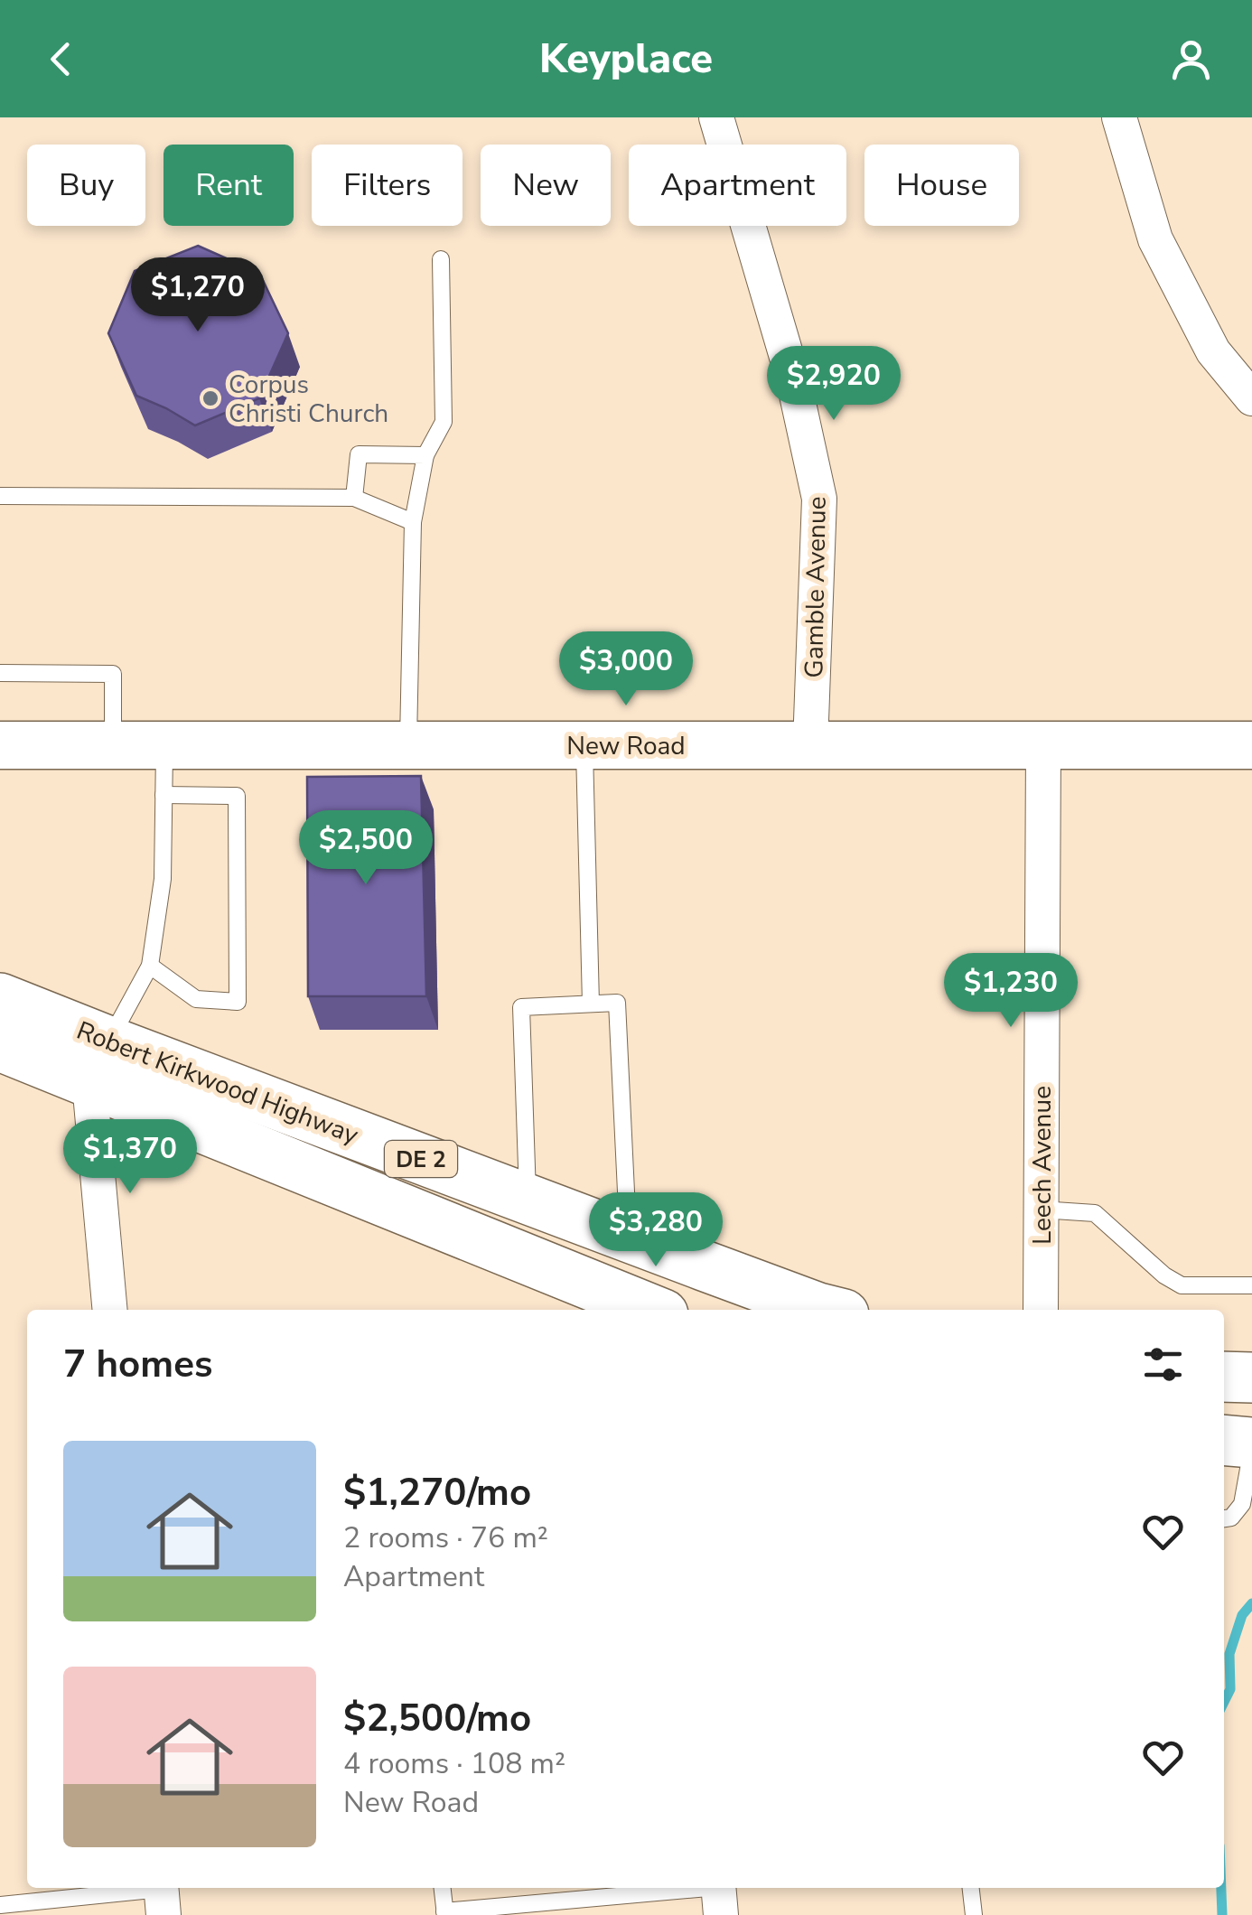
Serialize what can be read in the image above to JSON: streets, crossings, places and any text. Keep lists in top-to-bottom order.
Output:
{
  "streets": {
    "main road": ["Robert Kirkwood Highway", "DE 2"],
    "street": ["Gamble Avenue", "New Road", "Leech Avenue"]
  },
  "crossings": [
    ["Gamble Avenue", "New Road"],
    ["New Road", "Leech Avenue"]
  ],
  "places": ["Corpus Christi Church"],
  "page": {
    "header": "Keyplace",
    "chip": [
      "Buy",
      "Rent",
      "Filters",
      "New",
      "Apartment",
      "House"
    ],
    "price": [
      "$1,270",
      "$2,920",
      "$3,000",
      "$2,500",
      "$1,230",
      "$1,370",
      "$3,280"
    ],
    "heading": "7 homes",
    "list": [
      {
        "name": "$1,270/mo",
        "note": "2 rooms · 76 m² · Apartment"
      },
      {
        "name": "$2,500/mo",
        "note": "4 rooms · 108 m² · New Road"
      }
    ]
  }
}
